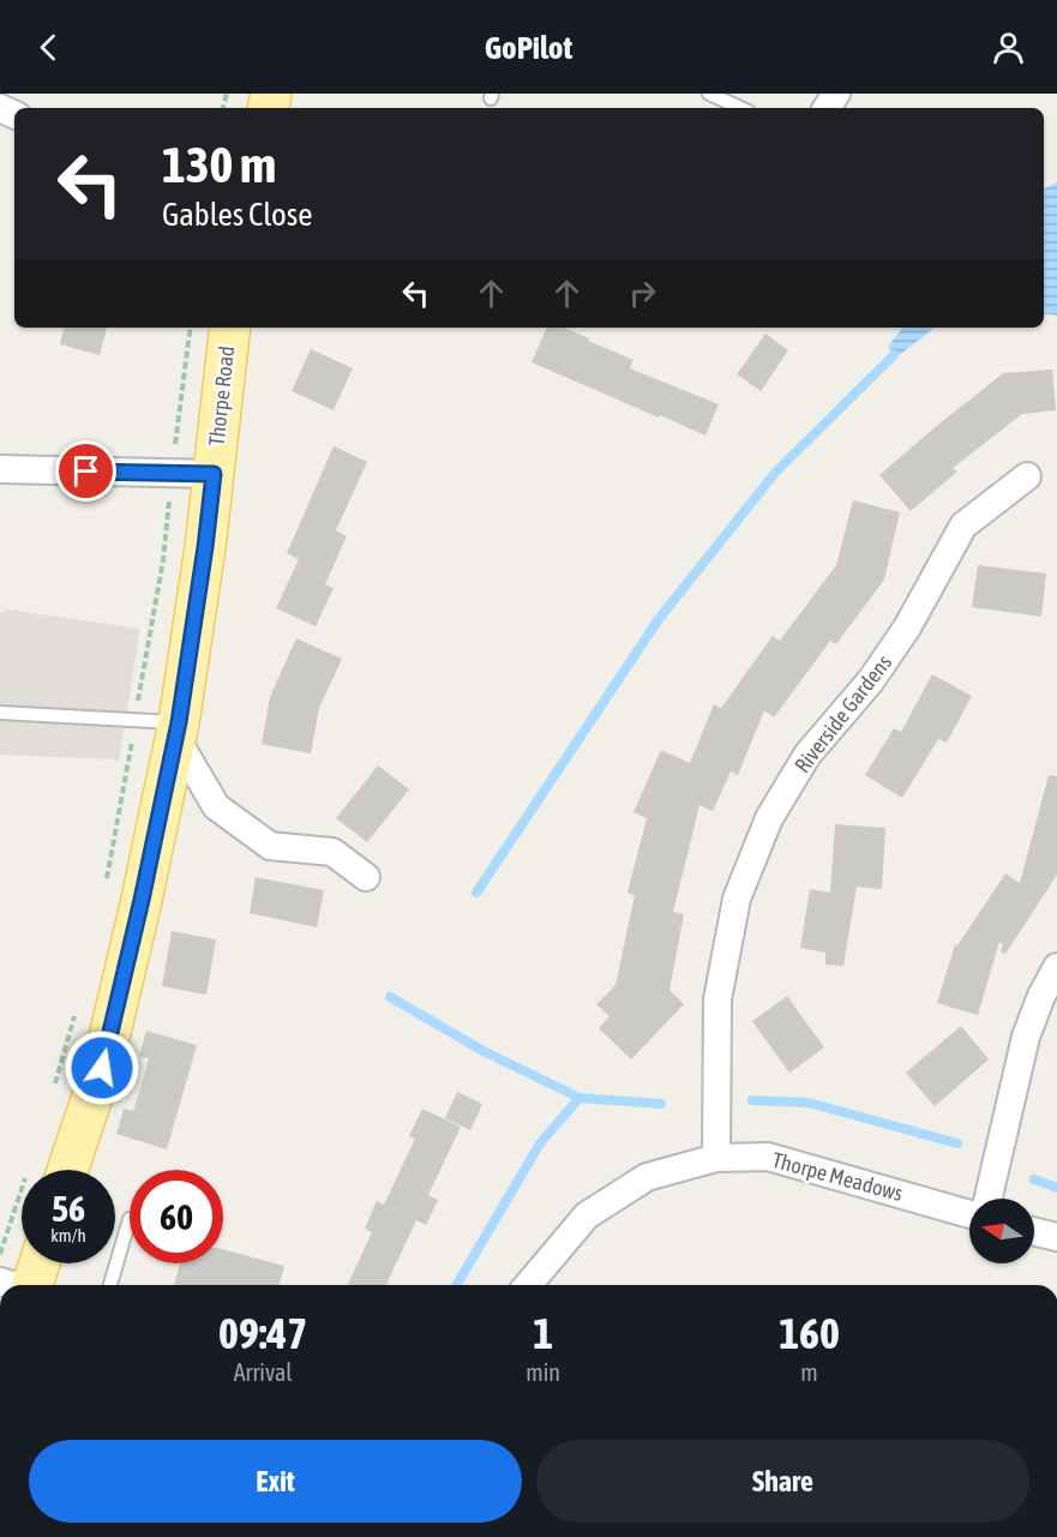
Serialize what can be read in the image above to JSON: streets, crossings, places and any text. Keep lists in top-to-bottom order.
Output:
{
  "streets": {
    "main road": ["Thorpe Road"],
    "street": ["Riverside Gardens", "Thorpe Meadows"]
  },
  "crossings": [
    ["Riverside Gardens", "Thorpe Meadows"]
  ],
  "north": "left",
  "page": {
    "header": "GoPilot",
    "turn": ["130 m", "Gables Close"],
    "speed": "56 km/h",
    "limit": "60",
    "eta": [
      "09:47",
      "Arrival",
      "1",
      "min",
      "160",
      "m"
    ],
    "buttons": ["Exit", "Share"]
  }
}
